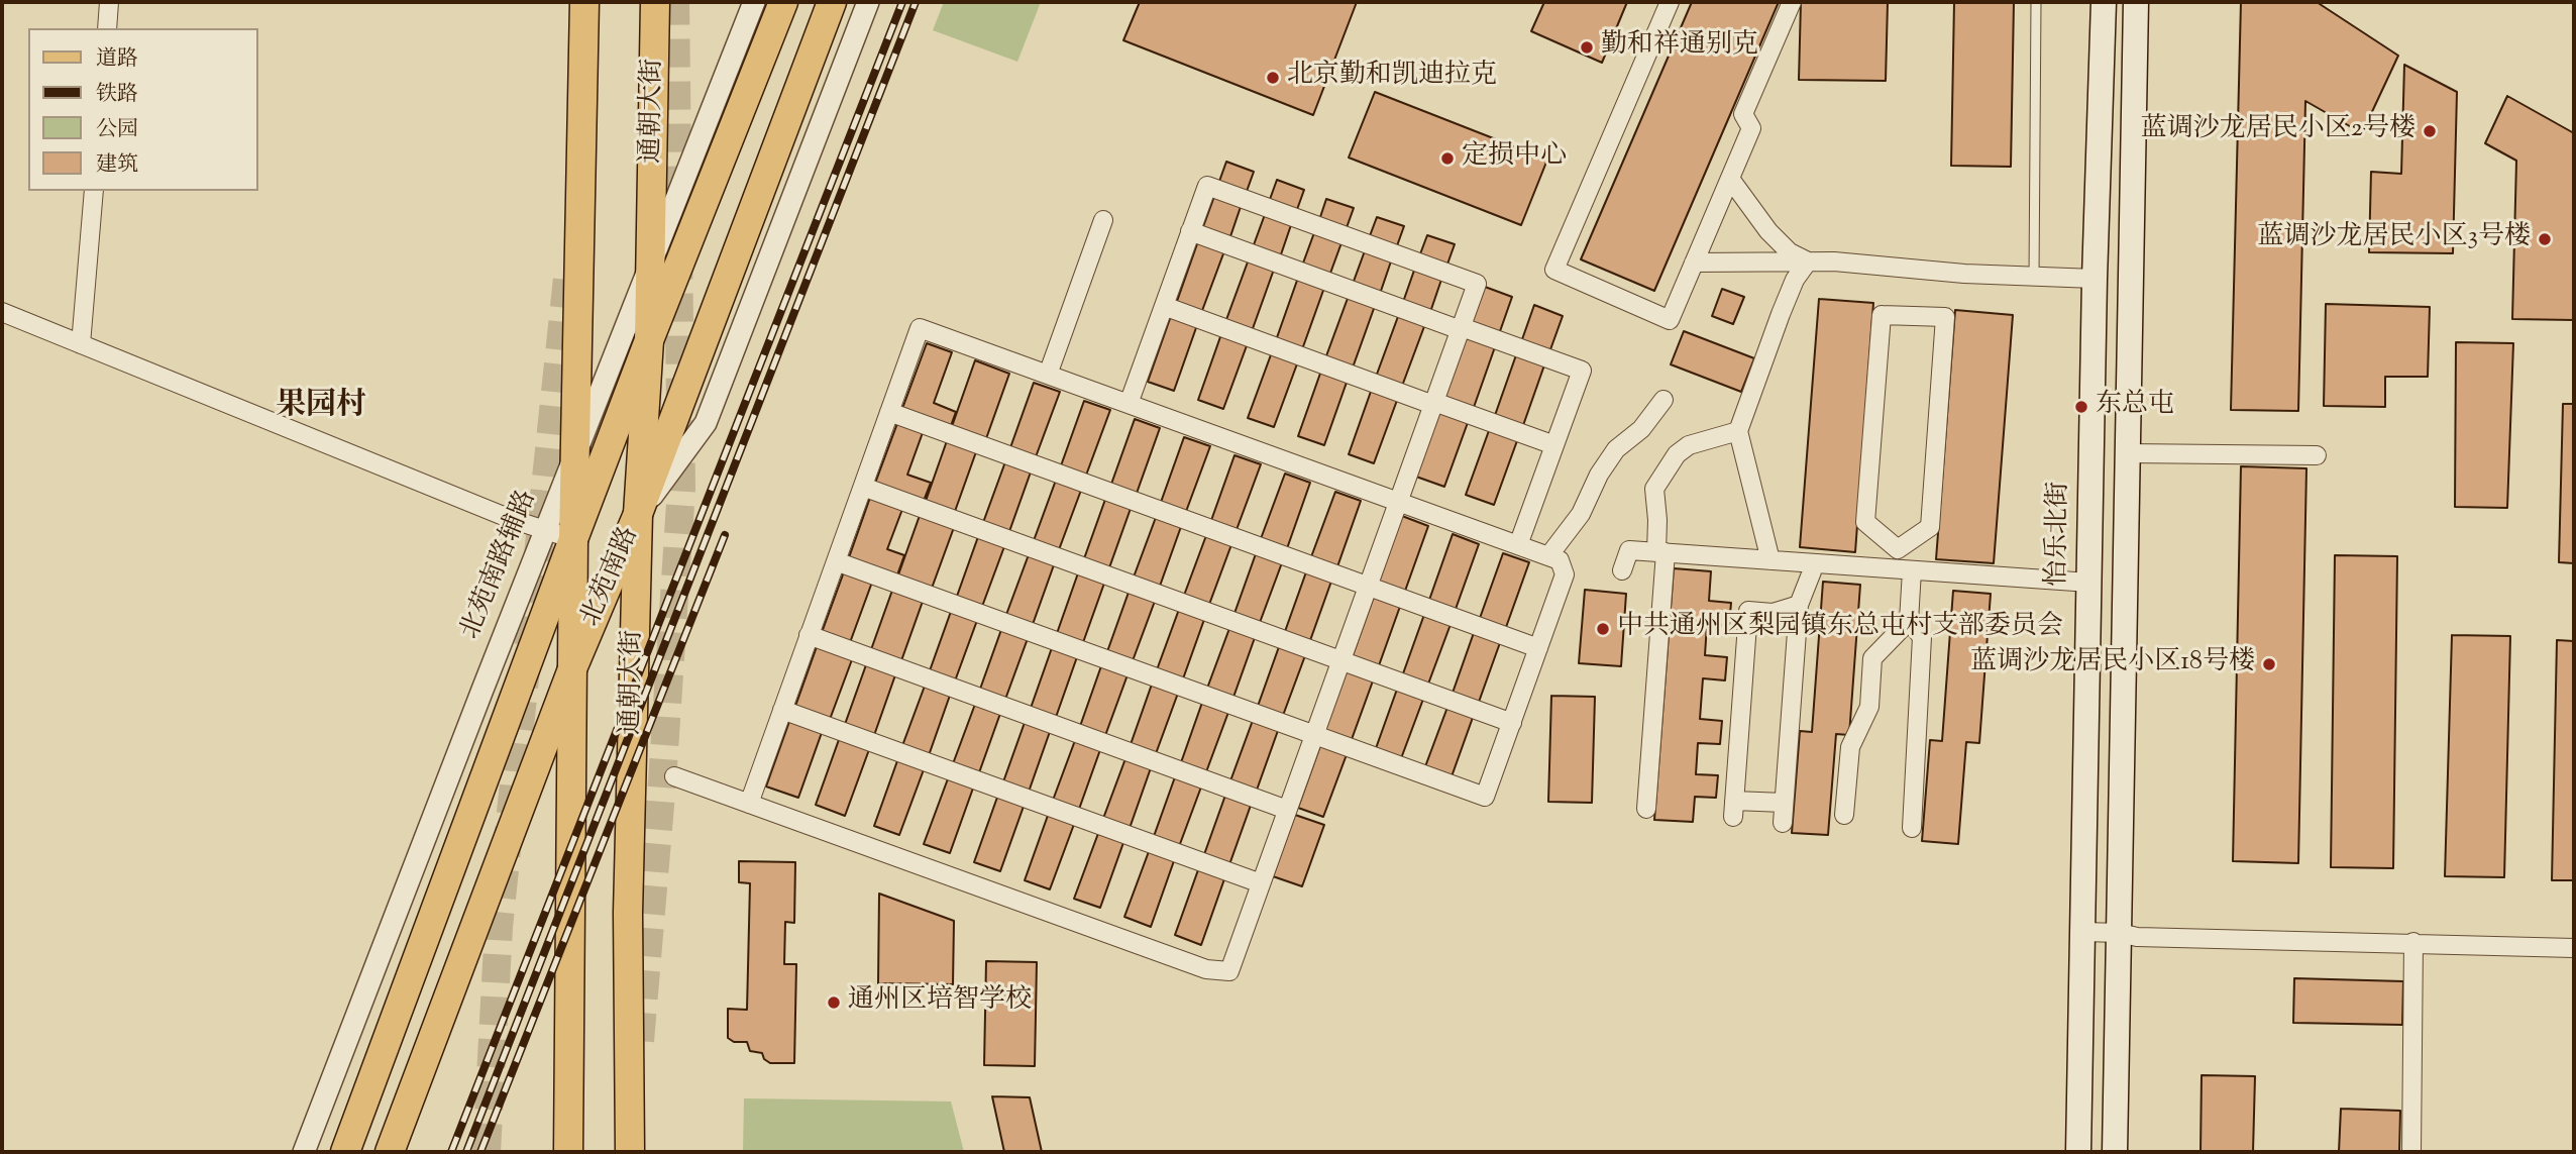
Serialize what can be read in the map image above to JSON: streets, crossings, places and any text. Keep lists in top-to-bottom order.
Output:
{
  "streets": {
    "main road": ["通朝大街", "怡乐北街", "北苑南路"],
    "street": ["北苑南路辅路"]
  },
  "crossings": [
    ["通朝大街", "北苑南路辅路"],
    ["通朝大街", "北苑南路"]
  ],
  "districts": ["果园村"],
  "places": [
    "勤和祥通别克",
    "北京勤和凯迪拉克",
    "蓝调沙龙居民小区2号楼",
    "定损中心",
    "蓝调沙龙居民小区3号楼",
    "东总屯",
    "中共通州区梨园镇东总屯村支部委员会",
    "蓝调沙龙居民小区18号楼",
    "通州区培智学校"
  ],
  "legend": [
    "道路",
    "铁路",
    "公园",
    "建筑"
  ]
}
